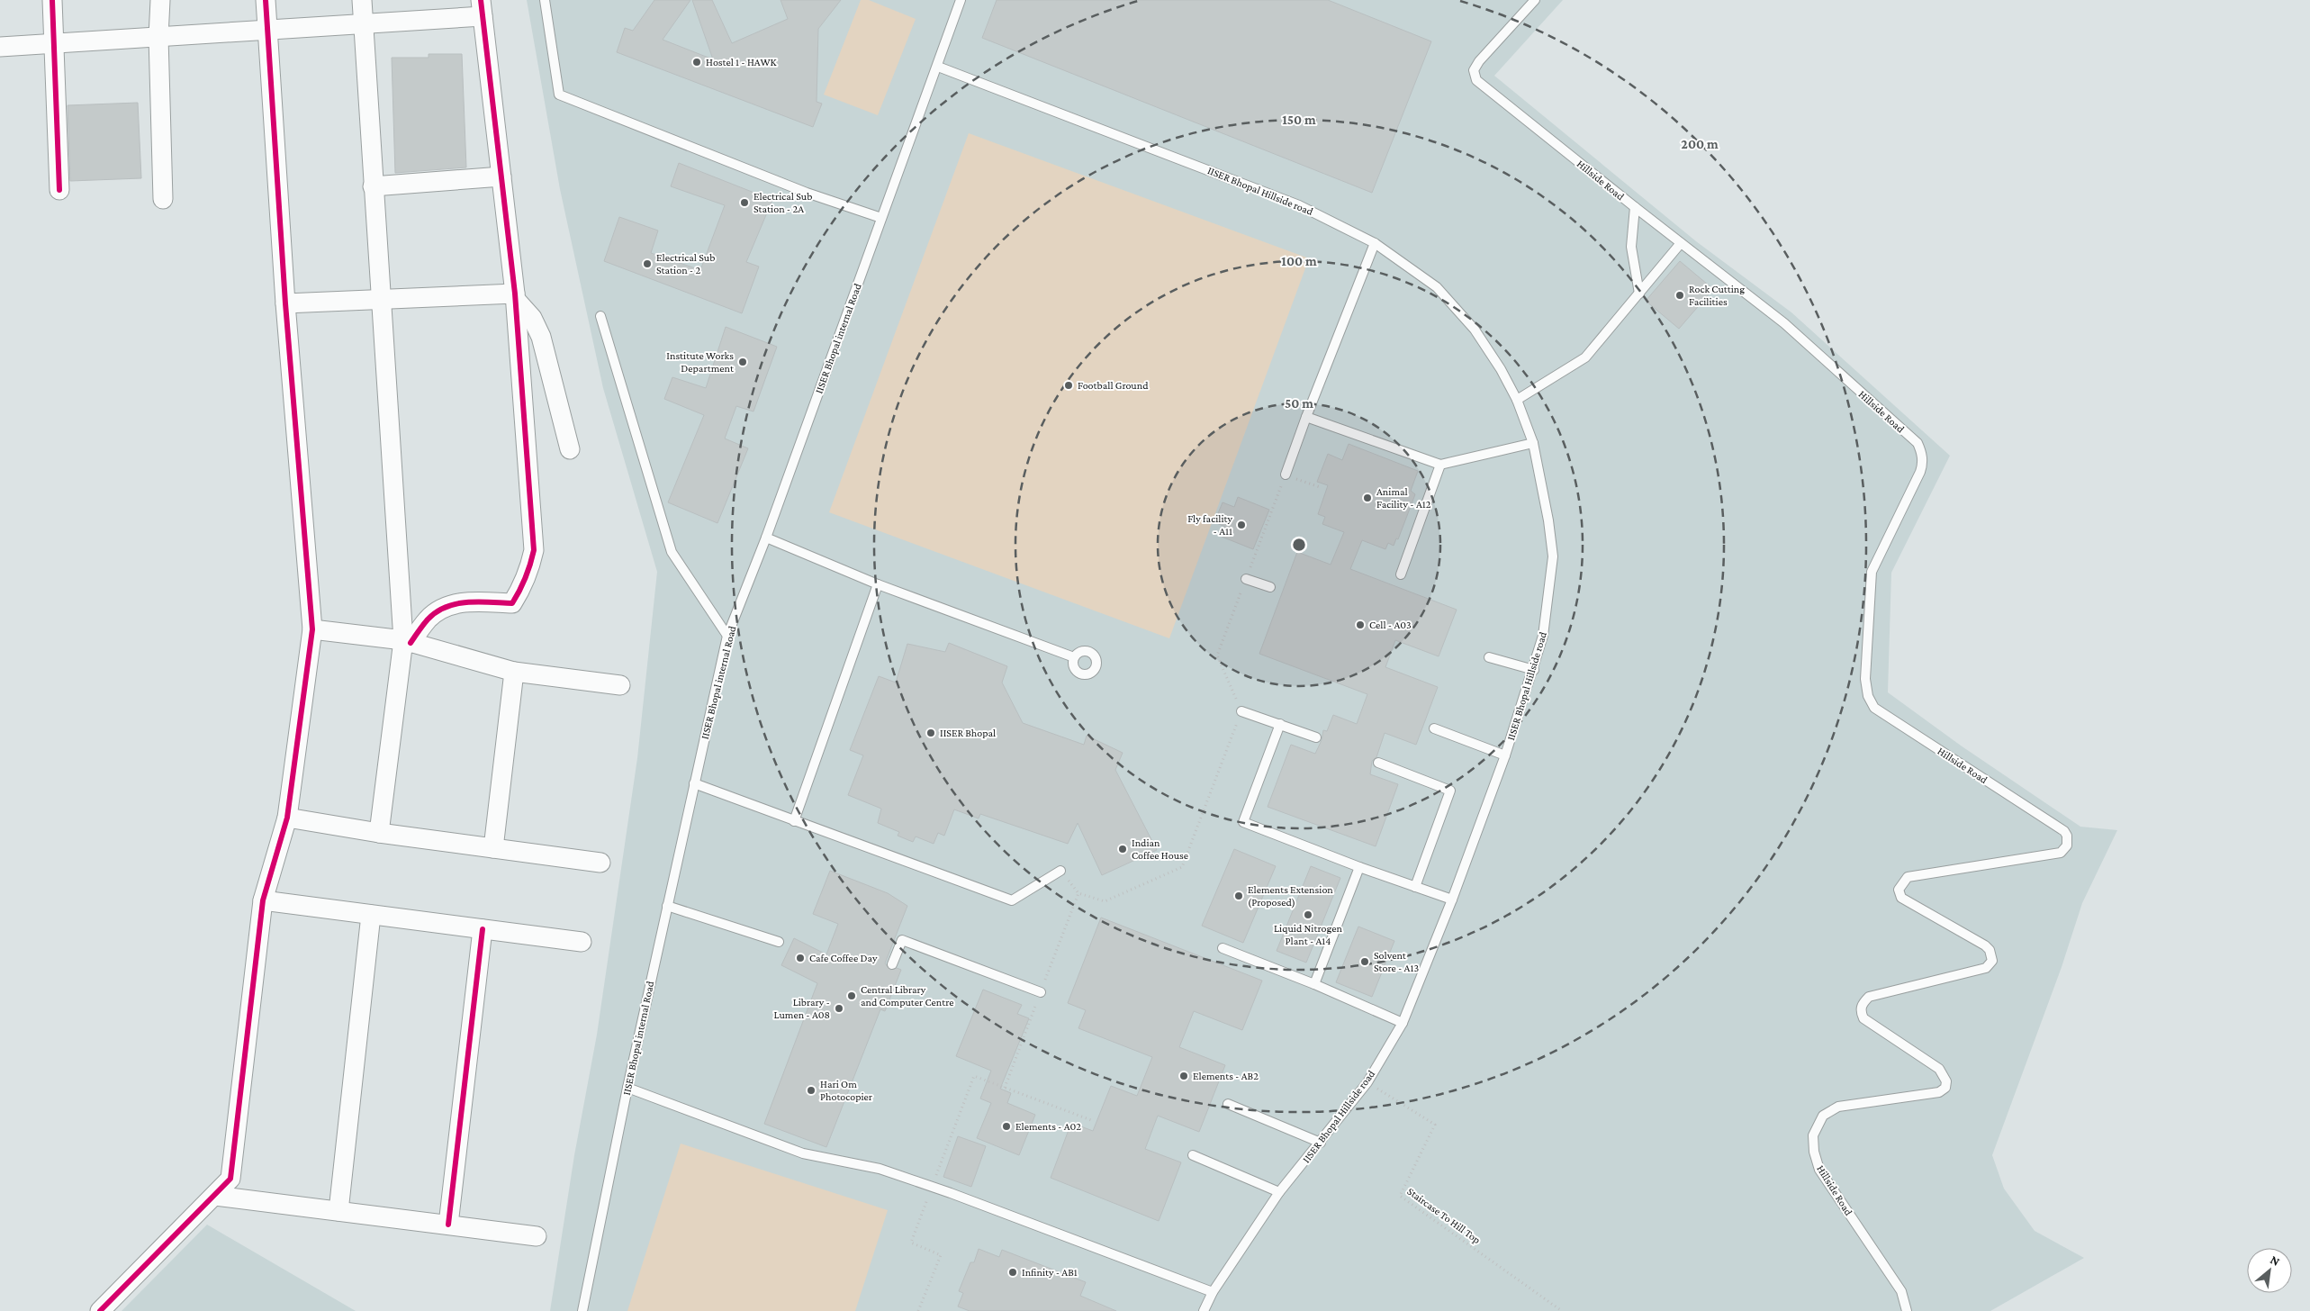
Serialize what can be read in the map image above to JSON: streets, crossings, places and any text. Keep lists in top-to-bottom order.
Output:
{
  "streets": {
    "lane": ["Hillside Road", "IISER Bhopal Hillside road", "IISER Bhopal internal Road"],
    "path": ["Staircase To Hill Top"]
  },
  "crossings": [
    ["IISER Bhopal Hillside road", "IISER Bhopal internal Road"],
    ["IISER Bhopal Hillside road", "Staircase To Hill Top"]
  ],
  "places": [
    "Hostel 1 - HAWK",
    "Electrical Sub Station - 2A",
    "Electrical Sub Station - 2",
    "Rock Cutting Facilities",
    "Institute Works Department",
    "Football Ground",
    "Animal Facility - A12",
    "Fly facility - A11",
    "Cell - A03",
    "IISER Bhopal",
    "Indian Coffee House",
    "Elements Extension (Proposed)",
    "Liquid Nitrogen Plant - A14",
    "Cafe Coffee Day",
    "Solvent Store - A13",
    "Central Library and Computer Centre",
    "Library - Lumen - A08",
    "Elements - AB2",
    "Hari Om Photocopier",
    "Elements - A02",
    "Infinity - AB1"
  ],
  "north": "top right",
  "rings": [
    "150 m",
    "200 m",
    "100 m",
    "50 m"
  ]
}
